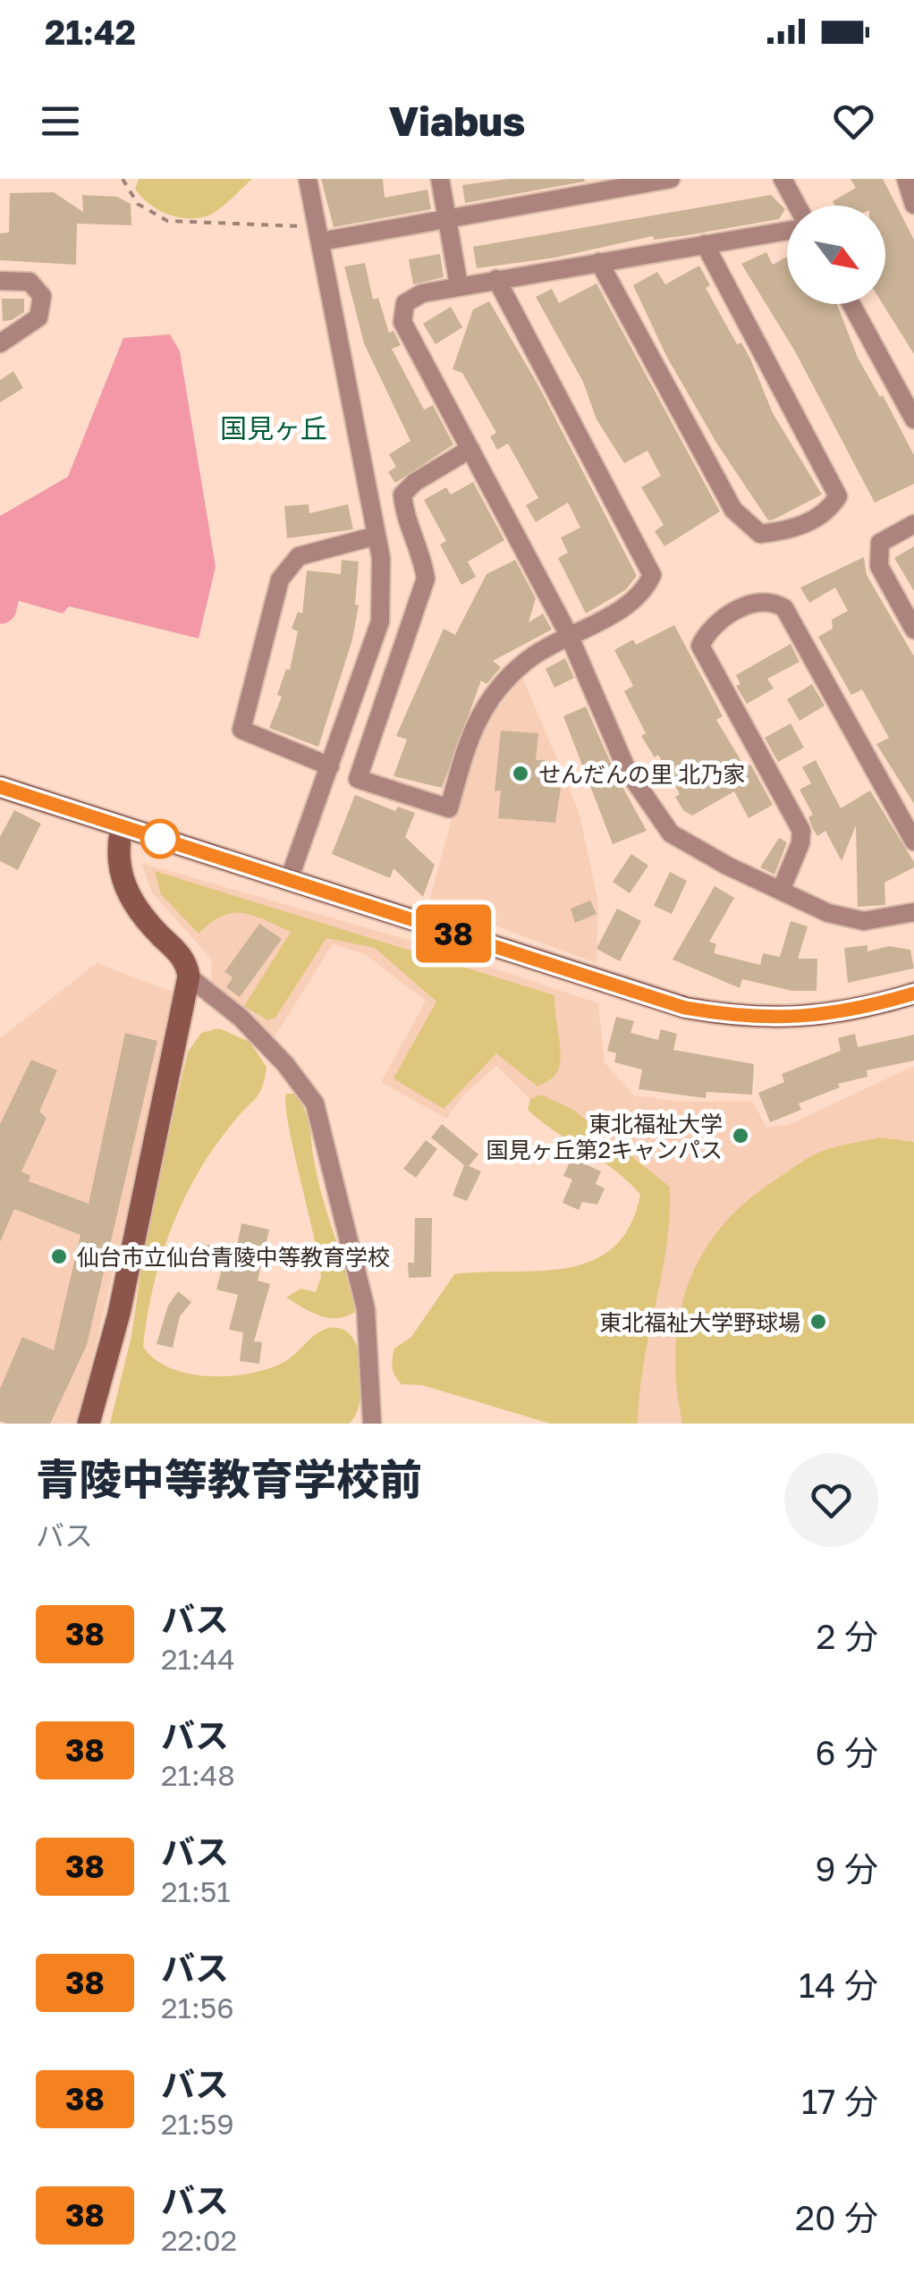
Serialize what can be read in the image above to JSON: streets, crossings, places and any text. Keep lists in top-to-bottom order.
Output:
{
  "districts": ["国見ヶ丘"],
  "places": [
    "せんだんの里 北乃家",
    "東北福祉大学 国見ヶ丘第2キャンパス",
    "仙台市立仙台青陵中等教育学校",
    "東北福祉大学野球場"
  ],
  "lines": ["bus line 38"],
  "north": "bottom right",
  "page": {
    "status": "21:42",
    "header": "Viabus",
    "on_map": "38",
    "heading": ["青陵中等教育学校前", "バス"],
    "list": [
      {
        "mark": "38",
        "name": "バス",
        "note": "21:44",
        "value": "2 分"
      },
      {
        "mark": "38",
        "name": "バス",
        "note": "21:48",
        "value": "6 分"
      },
      {
        "mark": "38",
        "name": "バス",
        "note": "21:51",
        "value": "9 分"
      },
      {
        "mark": "38",
        "name": "バス",
        "note": "21:56",
        "value": "14 分"
      },
      {
        "mark": "38",
        "name": "バス",
        "note": "21:59",
        "value": "17 分"
      },
      {
        "mark": "38",
        "name": "バス",
        "note": "22:02",
        "value": "20 分"
      }
    ]
  }
}
